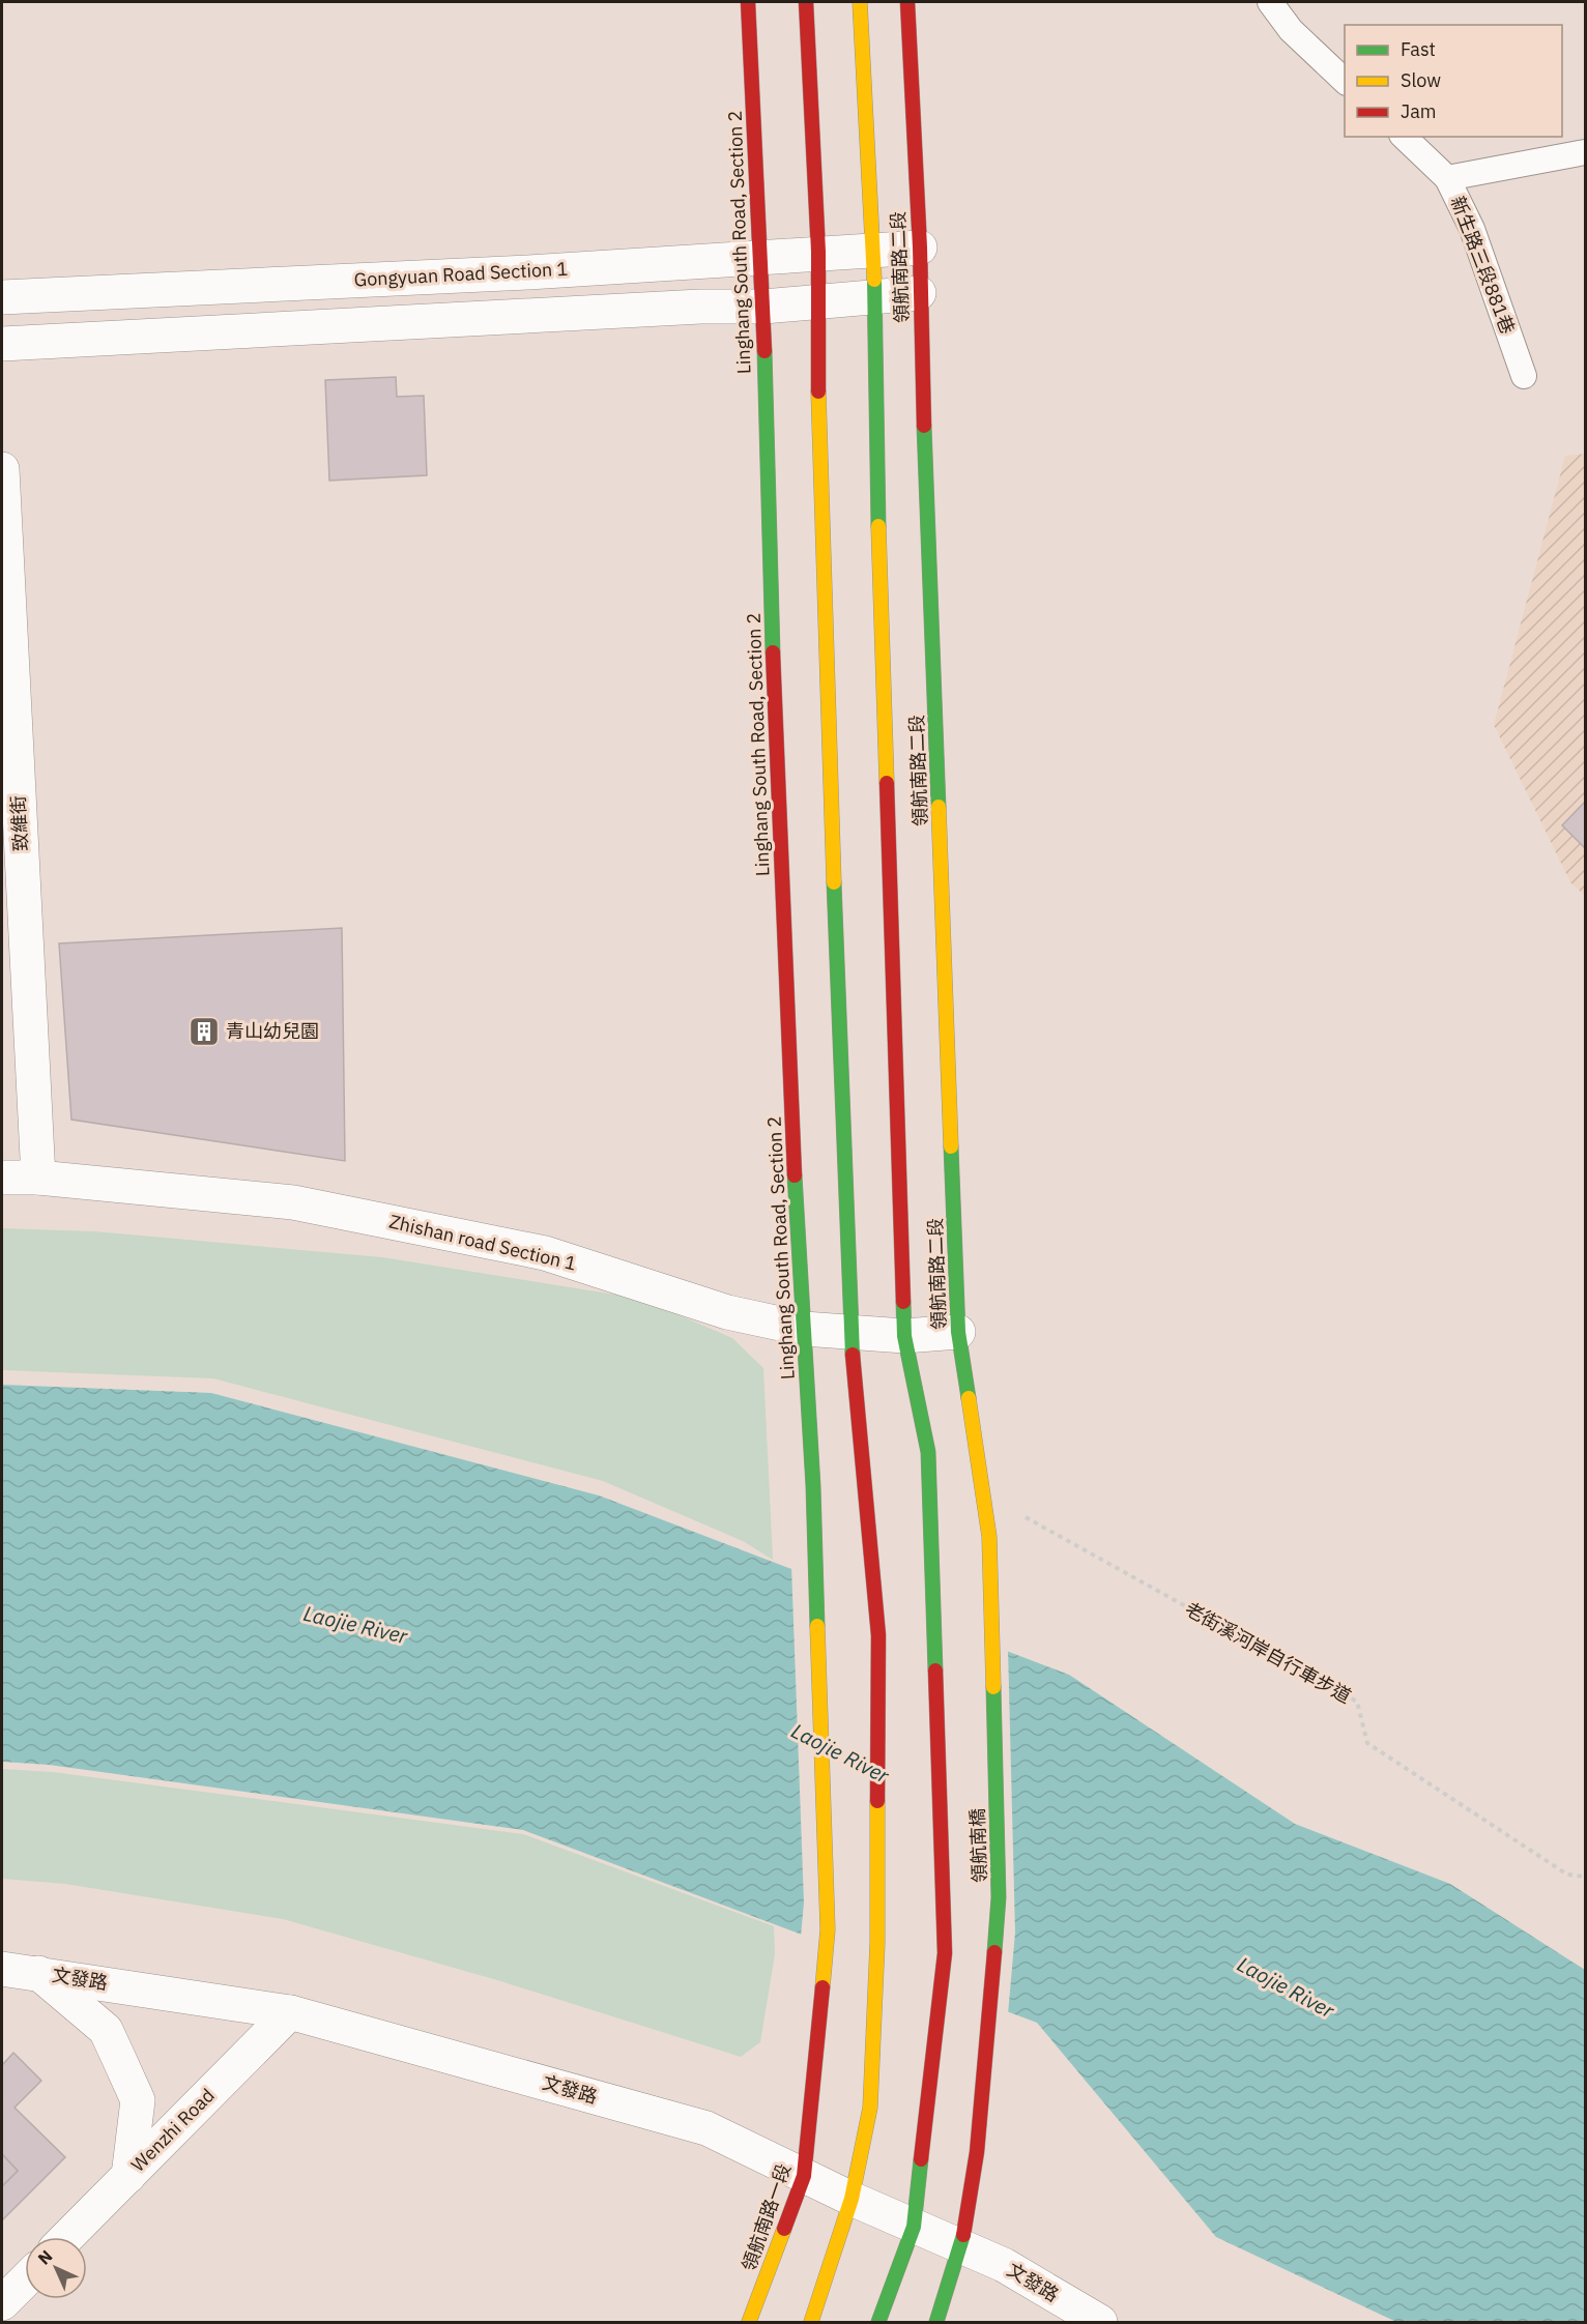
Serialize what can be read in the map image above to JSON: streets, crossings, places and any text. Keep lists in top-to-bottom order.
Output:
{
  "streets": {
    "street": [
      "Linghang South Road, Section 2",
      "領航南路二段",
      "Gongyuan Road Section 1",
      "致維街",
      "Zhishan road Section 1",
      "領航南橋",
      "文發路",
      "Wenzhi Road",
      "領航南路一段"
    ],
    "lane": ["新生路三段881巷"],
    "path": ["老街溪河岸自行車步道"]
  },
  "crossings": [
    ["Linghang South Road, Section 2", "Gongyuan Road Section 1"],
    ["Linghang South Road, Section 2", "Zhishan road Section 1"],
    ["Linghang South Road, Section 2", "領航南路一段"],
    ["領航南路二段", "Gongyuan Road Section 1"],
    ["領航南路二段", "Zhishan road Section 1"],
    ["領航南路二段", "老街溪河岸自行車步道"],
    ["領航南路二段", "領航南橋"],
    ["致維街", "Zhishan road Section 1"],
    ["領航南橋", "文發路"],
    ["文發路", "Wenzhi Road"],
    ["文發路", "領航南路一段"]
  ],
  "water": ["Laojie River"],
  "places": {
    "building": ["青山幼兒園"]
  },
  "legend": ["Fast", "Slow", "Jam"],
  "north": "top left"
}
